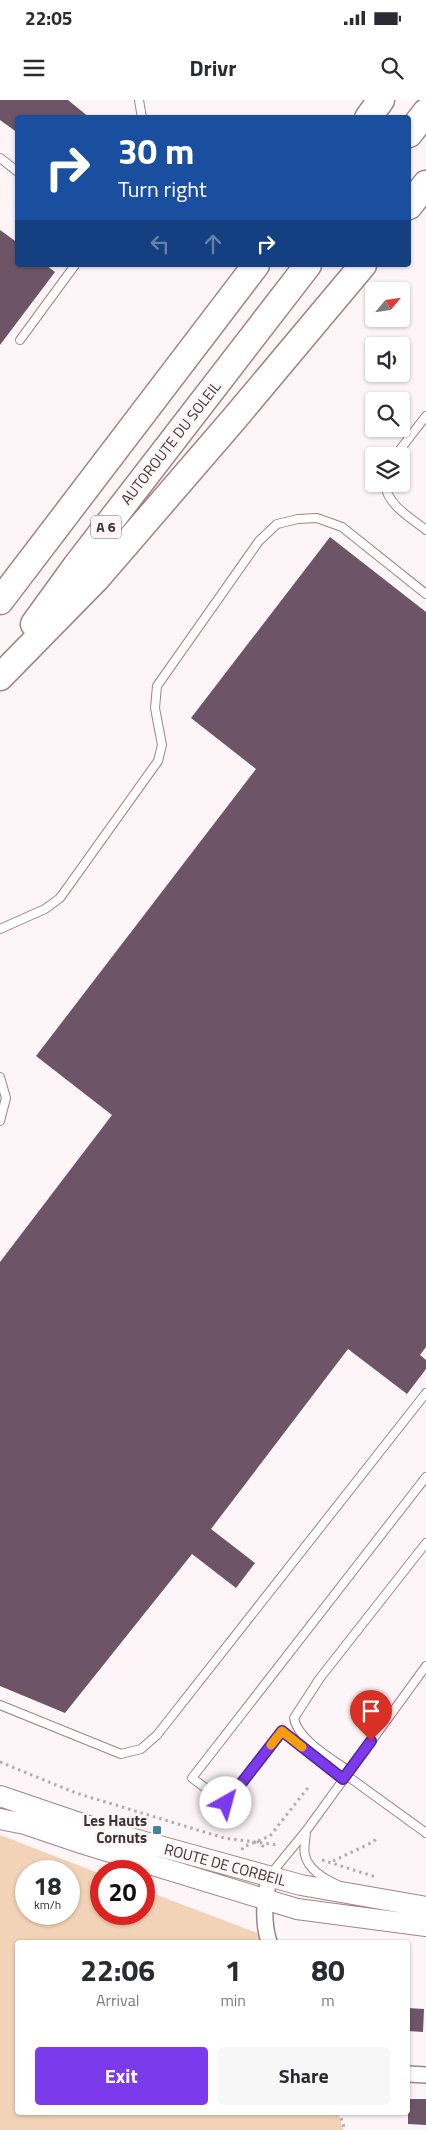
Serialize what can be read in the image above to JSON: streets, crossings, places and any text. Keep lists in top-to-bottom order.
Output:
{
  "streets": {
    "highway": ["AUTOROUTE DU SOLEIL", "A 6"],
    "street": ["ROUTE DE CORBEIL"]
  },
  "places": {
    "transit": ["Les Hauts Cornuts"]
  },
  "north": "top right",
  "page": {
    "status": "22:05",
    "header": "Drivr",
    "turn": ["30 m", "Turn right"],
    "speed": "18 km/h",
    "limit": "20",
    "eta": [
      "22:06",
      "Arrival",
      "1",
      "min",
      "80",
      "m"
    ],
    "buttons": ["Exit", "Share"]
  }
}
